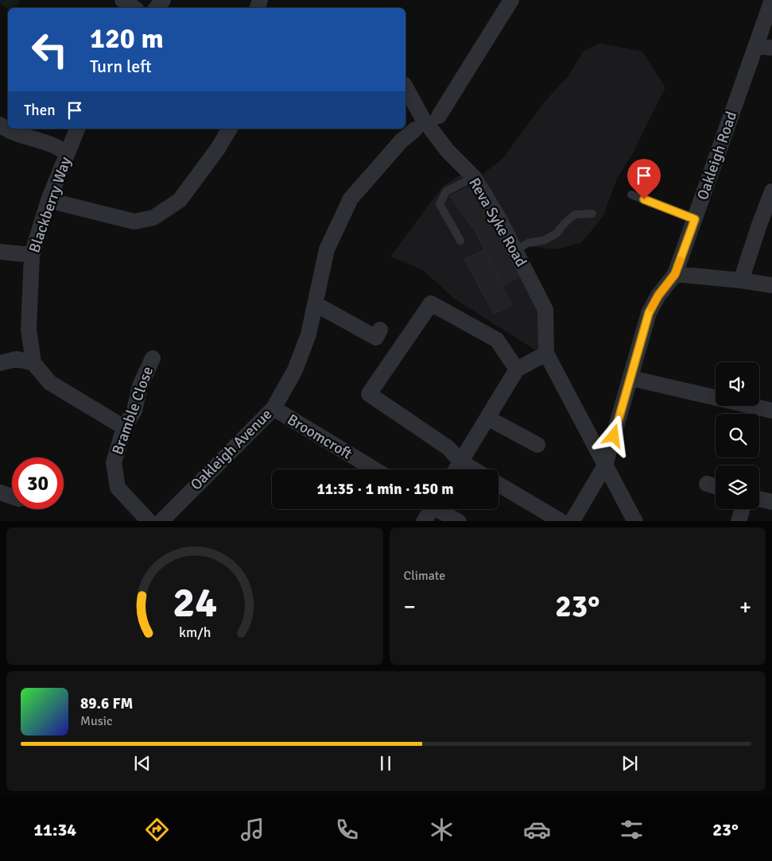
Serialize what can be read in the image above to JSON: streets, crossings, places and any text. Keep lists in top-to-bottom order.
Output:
{
  "streets": {
    "street": [
      "Oakleigh Road",
      "Blackberry Way",
      "Reva Syke Road",
      "Bramble Close",
      "Broomcroft",
      "Oakleigh Avenue"
    ]
  },
  "crossings": [
    ["Broomcroft", "Oakleigh Avenue"]
  ],
  "page": {
    "turn": ["120 m", "Turn left"],
    "then": "Then",
    "limit": "30",
    "trip": "11:35 · 1 min · 150 m",
    "tile": "Climate",
    "heat": ["−", "23°", "+"],
    "song": ["89.6 FM", "Music"],
    "tabs": ["11:34", "23°"],
    "gauge": ["24", "km/h"]
  }
}
